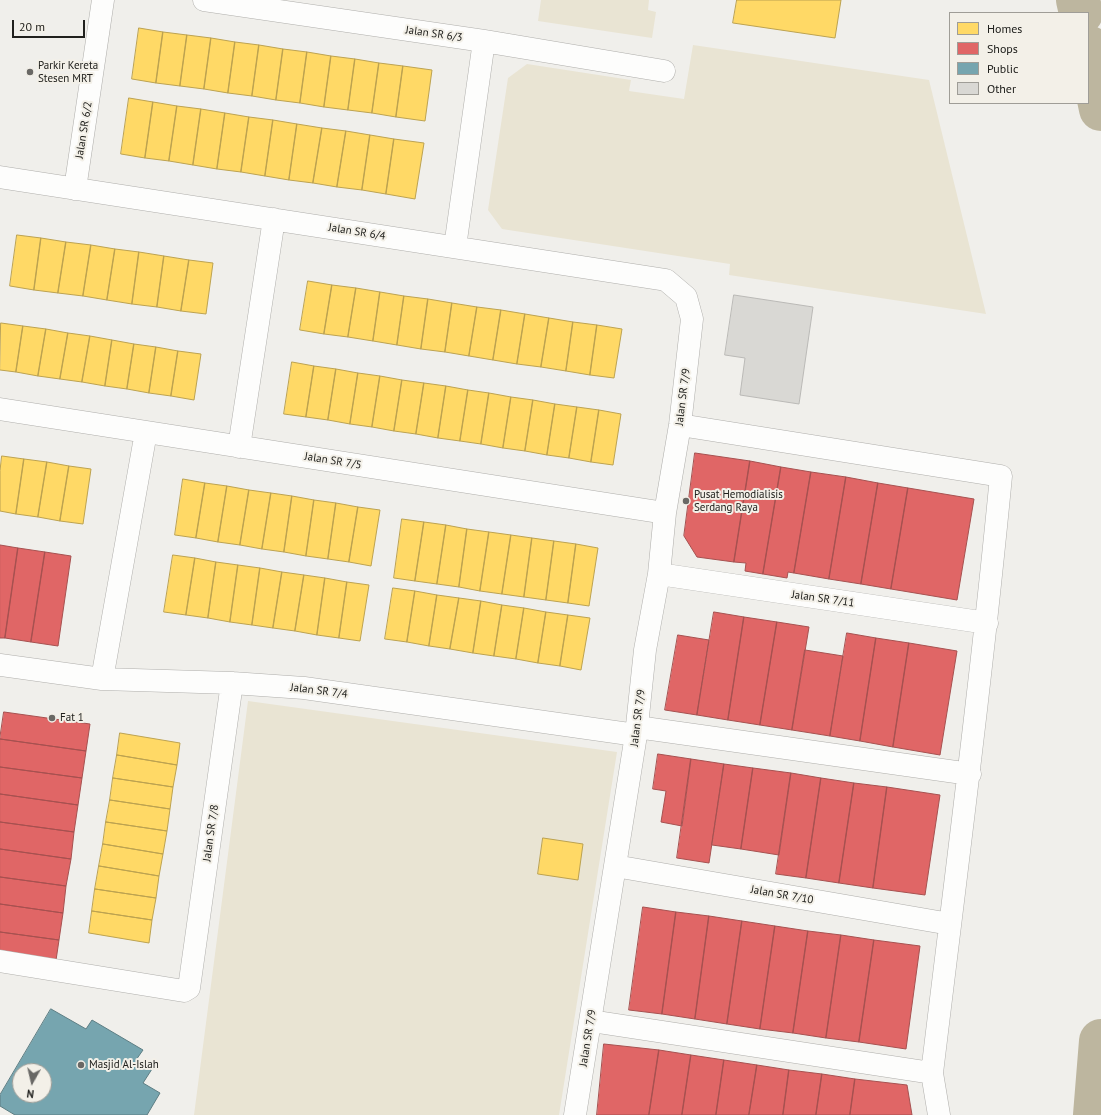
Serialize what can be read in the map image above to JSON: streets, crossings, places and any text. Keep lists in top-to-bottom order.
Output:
{
  "streets": {
    "street": [
      "Jalan SR 6/3",
      "Jalan SR 6/2",
      "Jalan SR 6/4",
      "Jalan SR 7/9",
      "Jalan SR 7/5",
      "Jalan SR 7/11",
      "Jalan SR 7/4",
      "Jalan SR 7/8",
      "Jalan SR 7/10"
    ]
  },
  "crossings": [
    ["Jalan SR 6/2", "Jalan SR 6/4"],
    ["Jalan SR 6/4", "Jalan SR 7/9"],
    ["Jalan SR 7/9", "Jalan SR 7/5"],
    ["Jalan SR 7/9", "Jalan SR 7/11"],
    ["Jalan SR 7/9", "Jalan SR 7/4"],
    ["Jalan SR 7/9", "Jalan SR 7/10"],
    ["Jalan SR 7/4", "Jalan SR 7/8"]
  ],
  "places": [
    "Parkir Kereta Stesen MRT",
    "Pusat Hemodialisis Serdang Raya",
    "Fat 1",
    "Masjid Al-Islah"
  ],
  "legend": [
    "Homes",
    "Shops",
    "Public",
    "Other"
  ],
  "scale_bar": "20 m",
  "north": "bottom"
}
